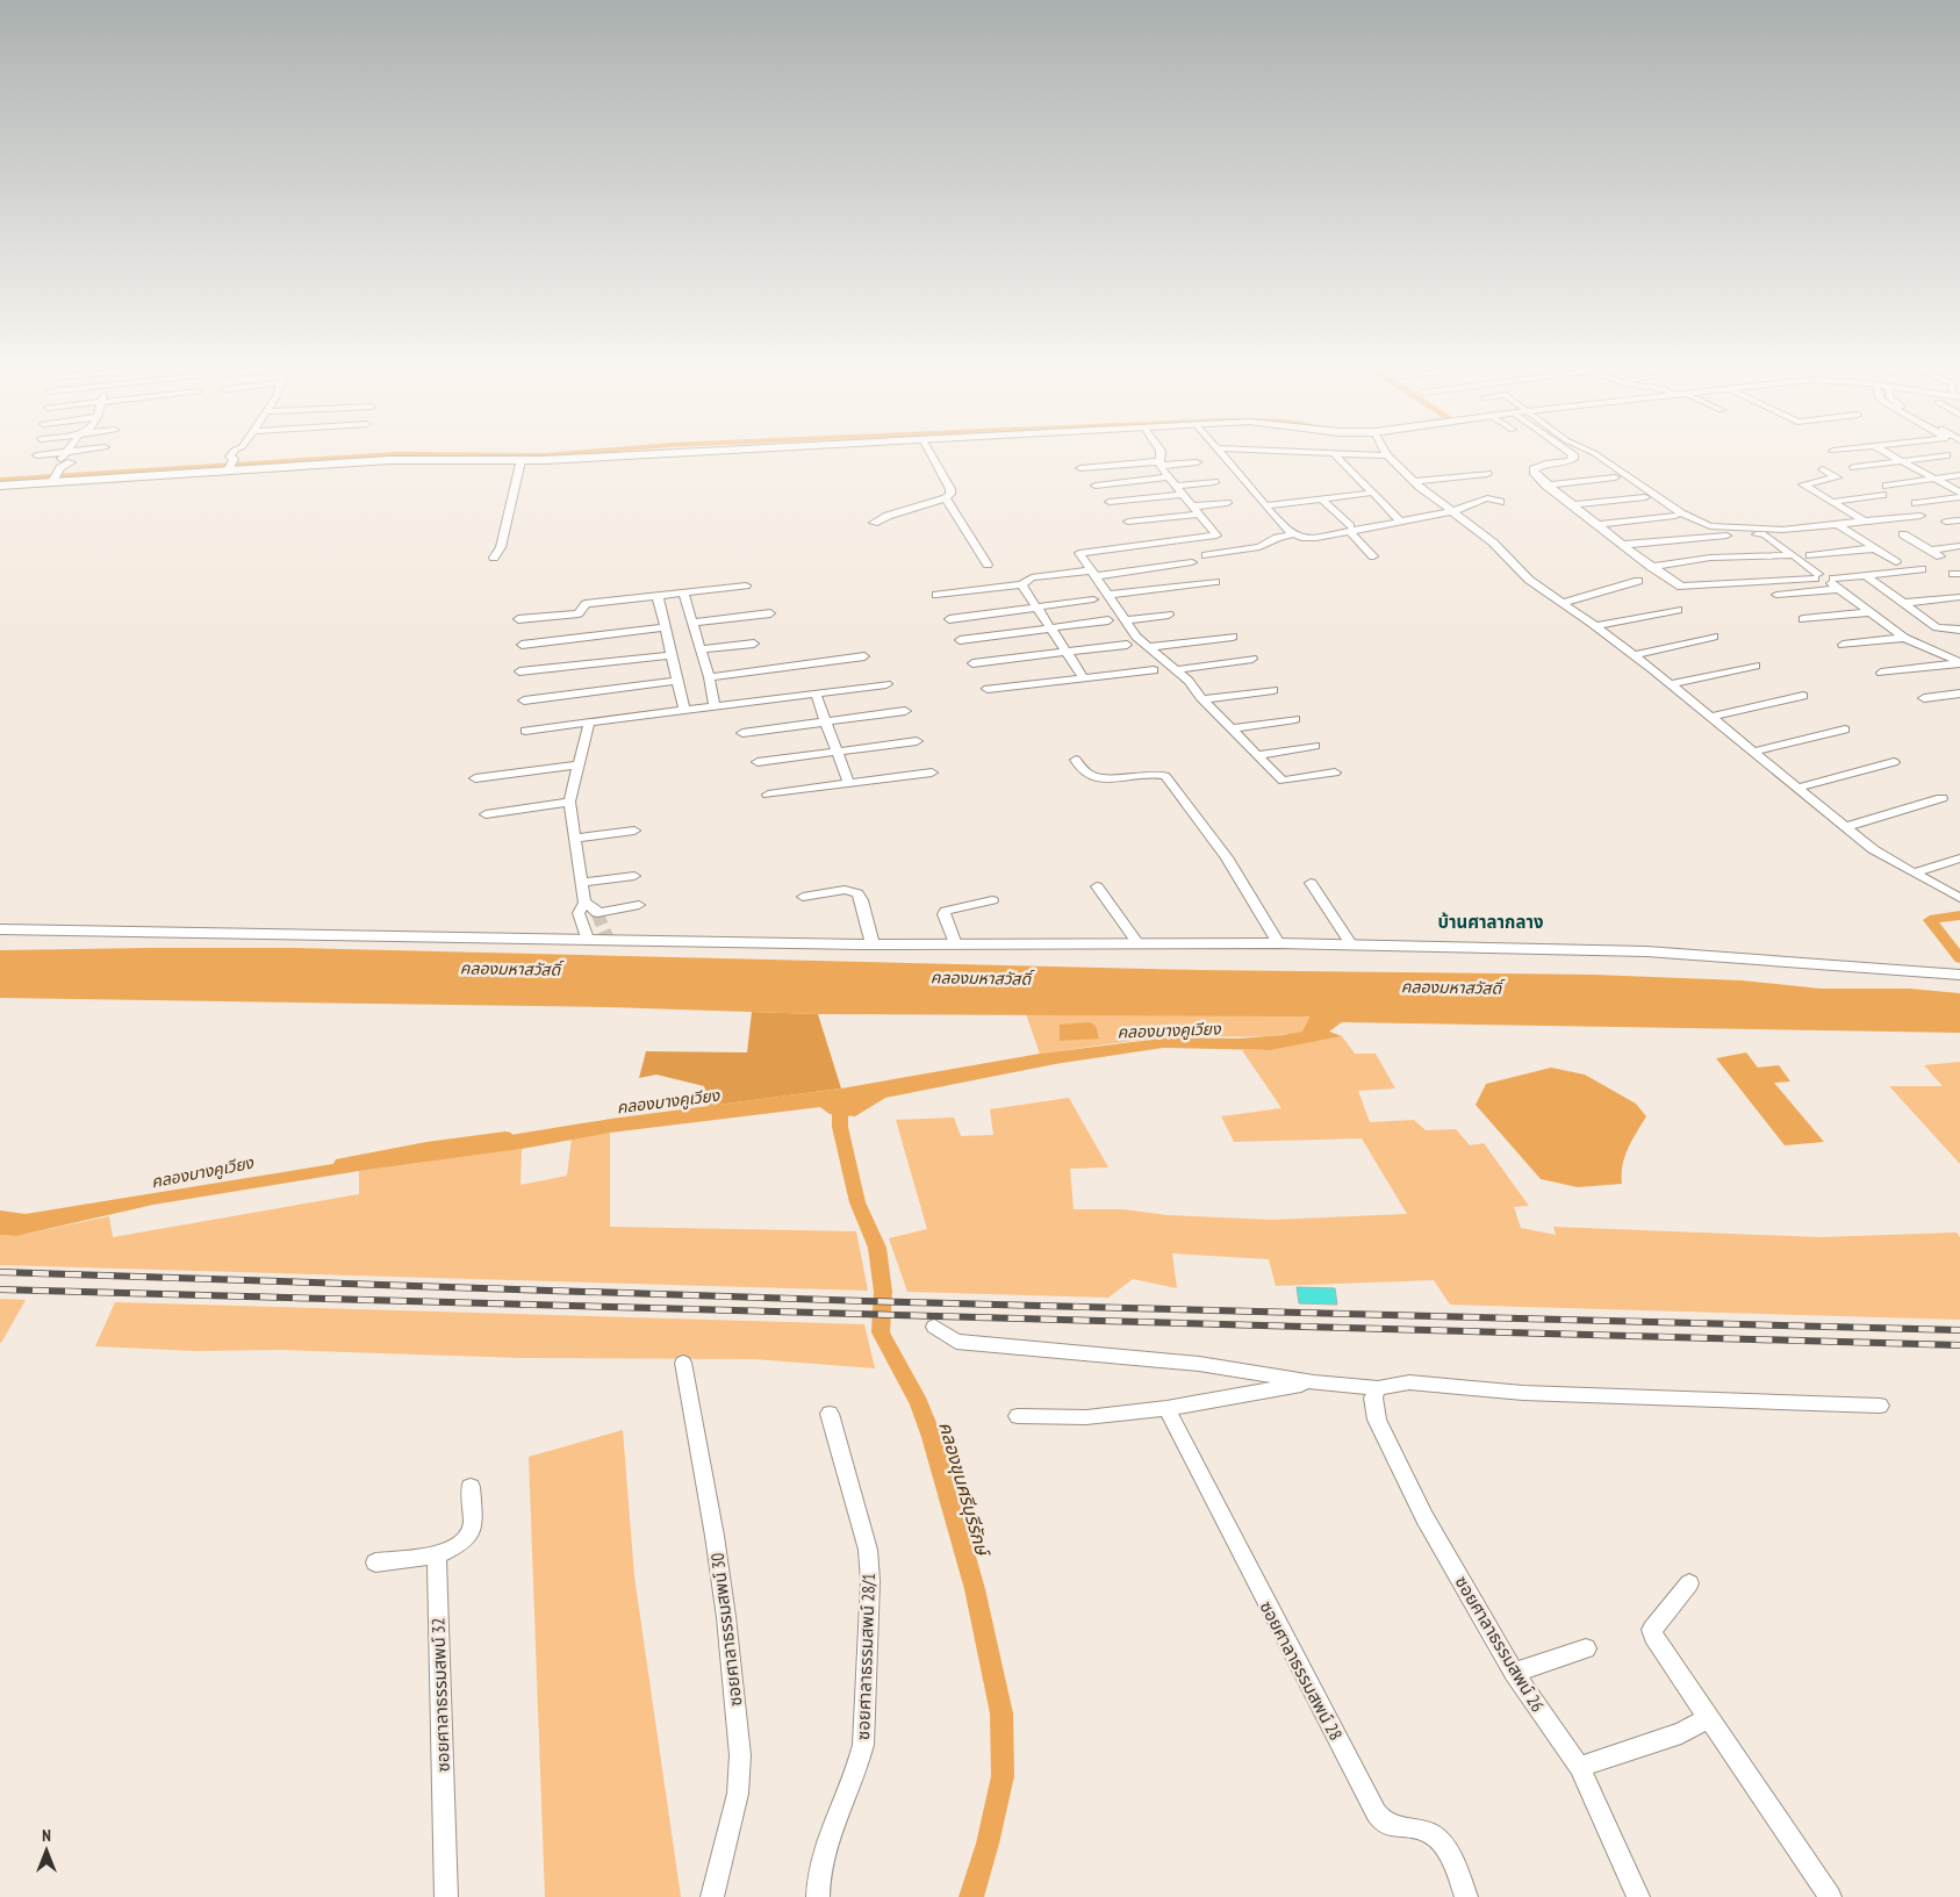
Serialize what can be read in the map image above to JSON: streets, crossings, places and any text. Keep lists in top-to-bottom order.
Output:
{
  "streets": {
    "street": [
      "ซอยศาลาธรรมสพน์ 30",
      "ซอยศาลาธรรมสพน์ 26",
      "ซอยศาลาธรรมสพน์ 28/1",
      "ซอยศาลาธรรมสพน์ 28",
      "ซอยศาลาธรรมสพน์ 32"
    ]
  },
  "districts": ["บ้านศาลากลาง"],
  "water": ["คลองมหาสวัสดิ์", "คลองบางคูเวียง", "คลองขุนศรีบุรีรักษ์"],
  "north": "top"
}
